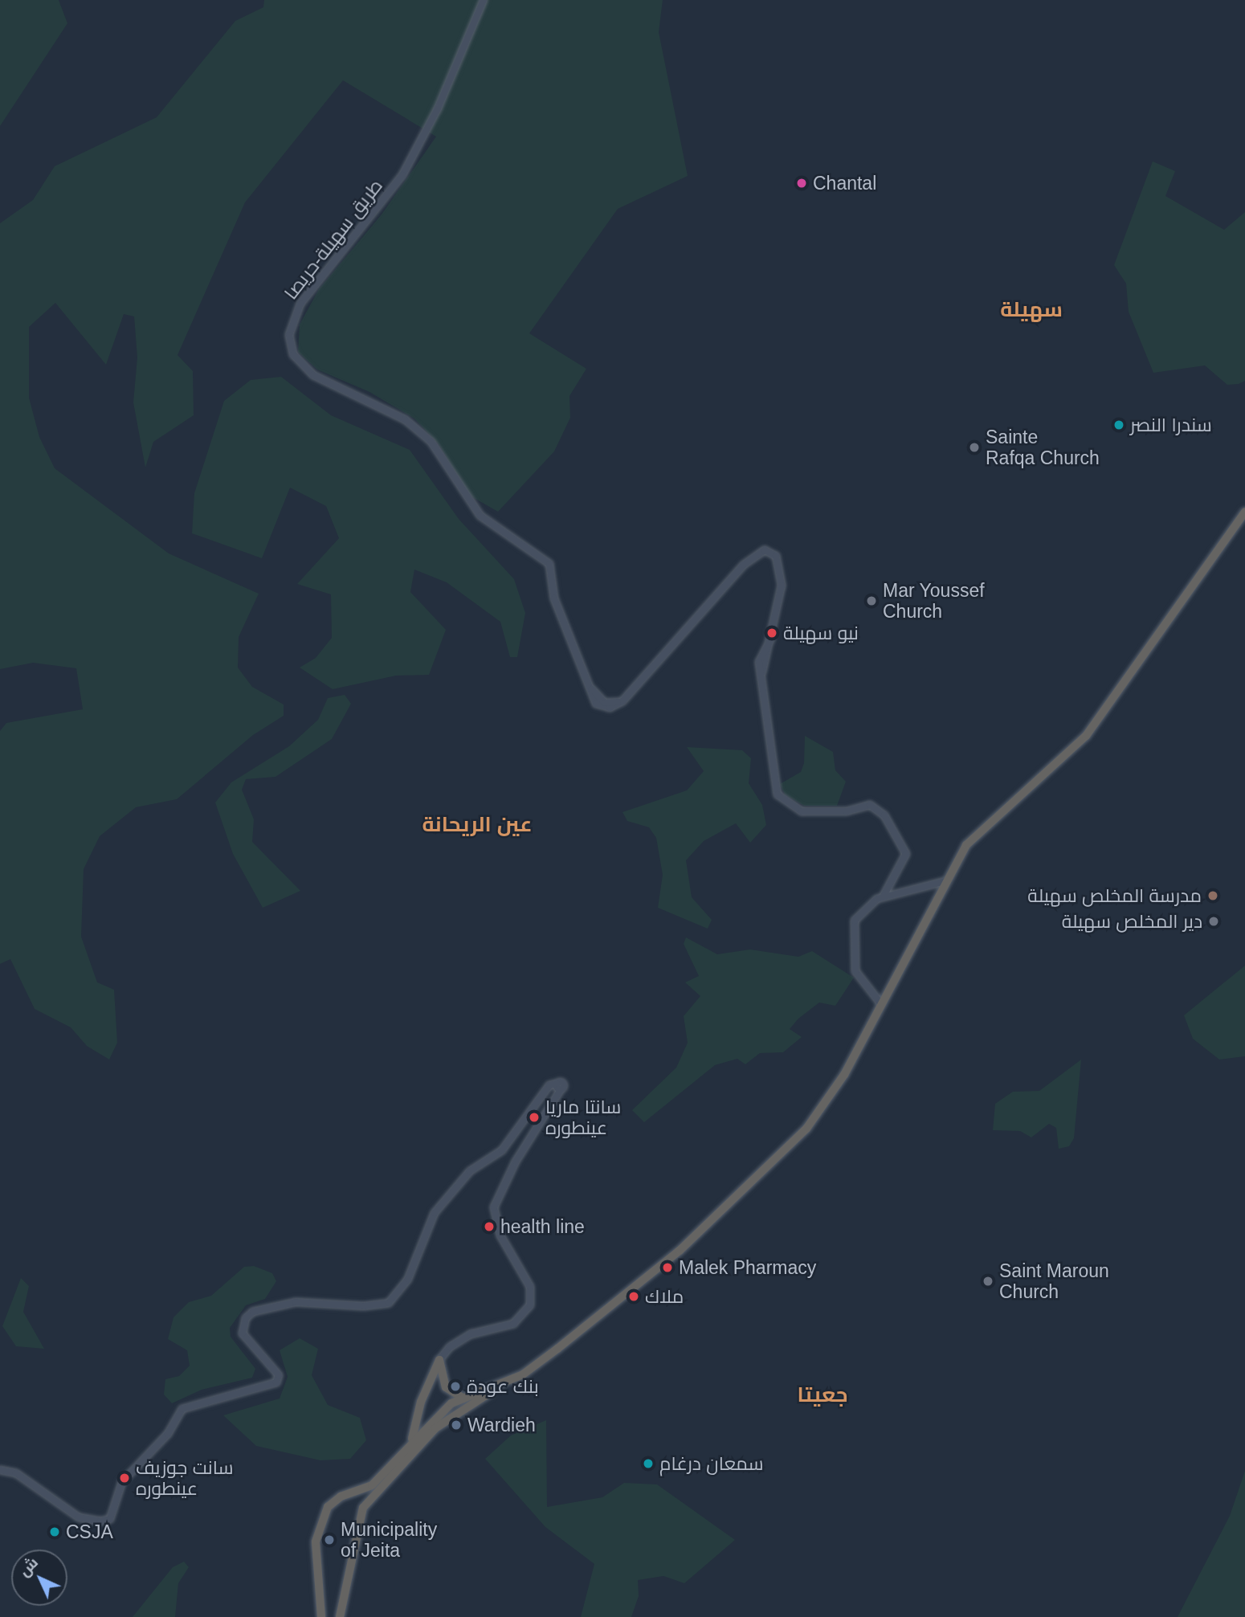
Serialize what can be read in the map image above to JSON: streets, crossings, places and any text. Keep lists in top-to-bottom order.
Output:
{
  "streets": {
    "main road": ["طريق سهيلة-حريصا"]
  },
  "districts": ["سهيلة", "عين الريحانة", "جعيتا"],
  "places": [
    "Chantal",
    "سندرا النصر",
    "Sainte Rafqa Church",
    "Mar Youssef Church",
    "نيو سهيلة",
    "مدرسة المخلص سهيلة",
    "دير المخلص سهيلة",
    "سانتا ماريا عينطوره",
    "health line",
    "Malek Pharmacy",
    "Saint Maroun Church",
    "ملاك",
    "بنك عودة",
    "Wardieh",
    "سمعان درغام",
    "سانت جوزيف عينطوره",
    "CSJA",
    "Municipality of Jeita"
  ],
  "north": "top left"
}
